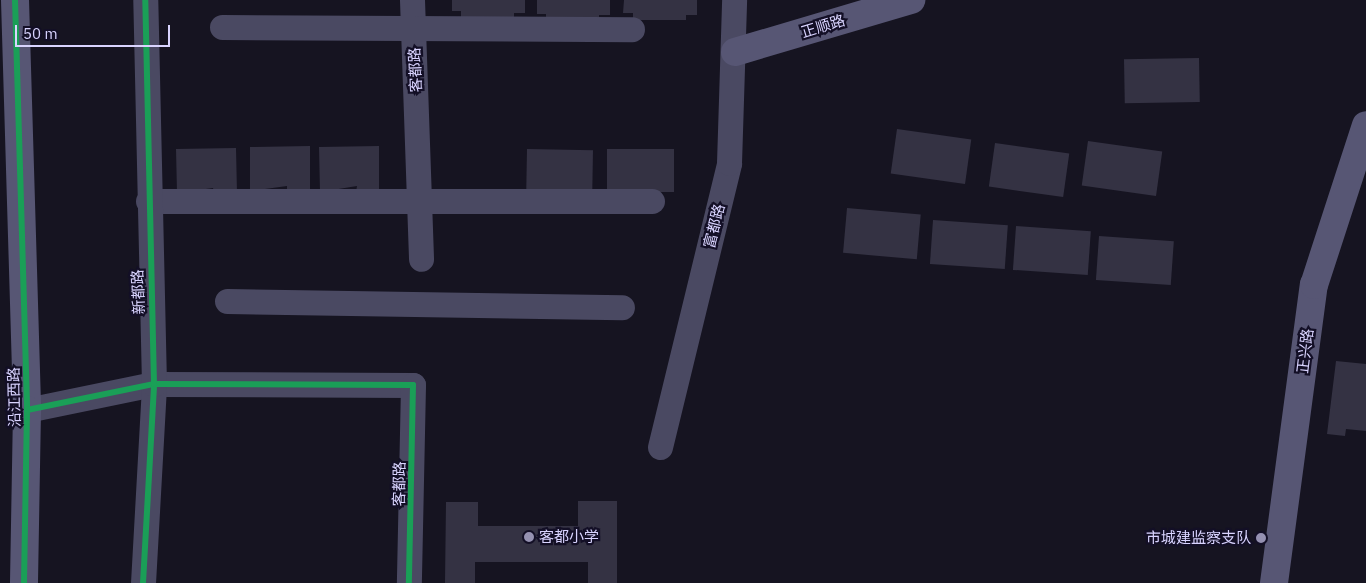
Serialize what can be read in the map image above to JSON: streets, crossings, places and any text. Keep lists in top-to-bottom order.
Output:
{
  "streets": {
    "street": [
      "正顺路",
      "客都路",
      "富都路",
      "新都路",
      "正兴路",
      "沿江西路"
    ]
  },
  "crossings": [
    ["正顺路", "富都路"],
    ["客都路", "新都路"]
  ],
  "places": ["客都小学", "市城建监察支队"],
  "scale_bar": "50 m"
}
